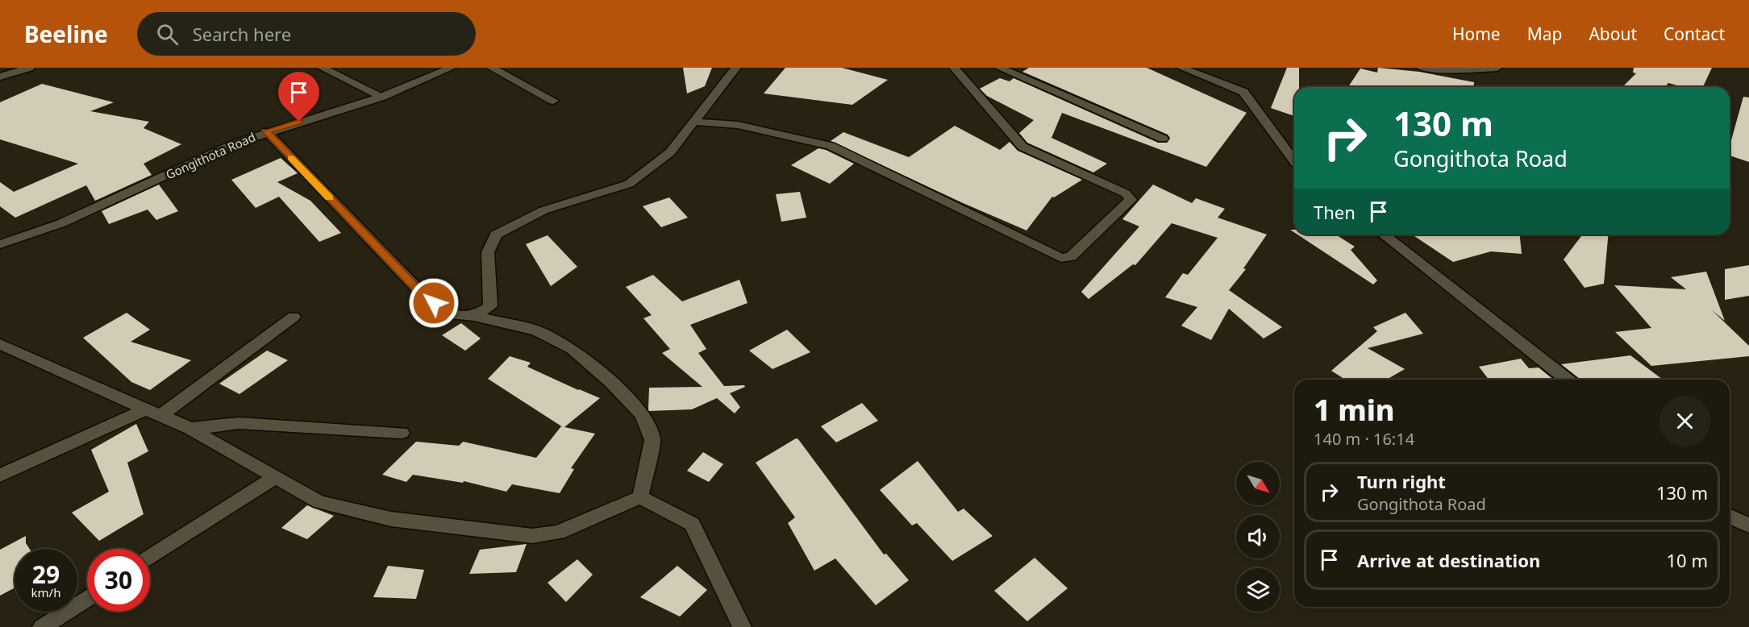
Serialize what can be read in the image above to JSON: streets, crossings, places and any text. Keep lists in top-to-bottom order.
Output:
{
  "streets": {
    "street": ["Gongithota Road"]
  },
  "north": "bottom right",
  "page": {
    "header": "Beeline",
    "search": "Search here",
    "nav": [
      "Home",
      "Map",
      "About",
      "Contact"
    ],
    "turn": ["130 m", "Gongithota Road"],
    "then": "Then",
    "heading": ["1 min", "140 m · 16:14"],
    "list": [
      {
        "name": "Turn right",
        "note": "Gongithota Road",
        "value": "130 m"
      },
      {
        "name": "Arrive at destination",
        "value": "10 m"
      }
    ],
    "speed": "29 km/h",
    "limit": "30"
  }
}
